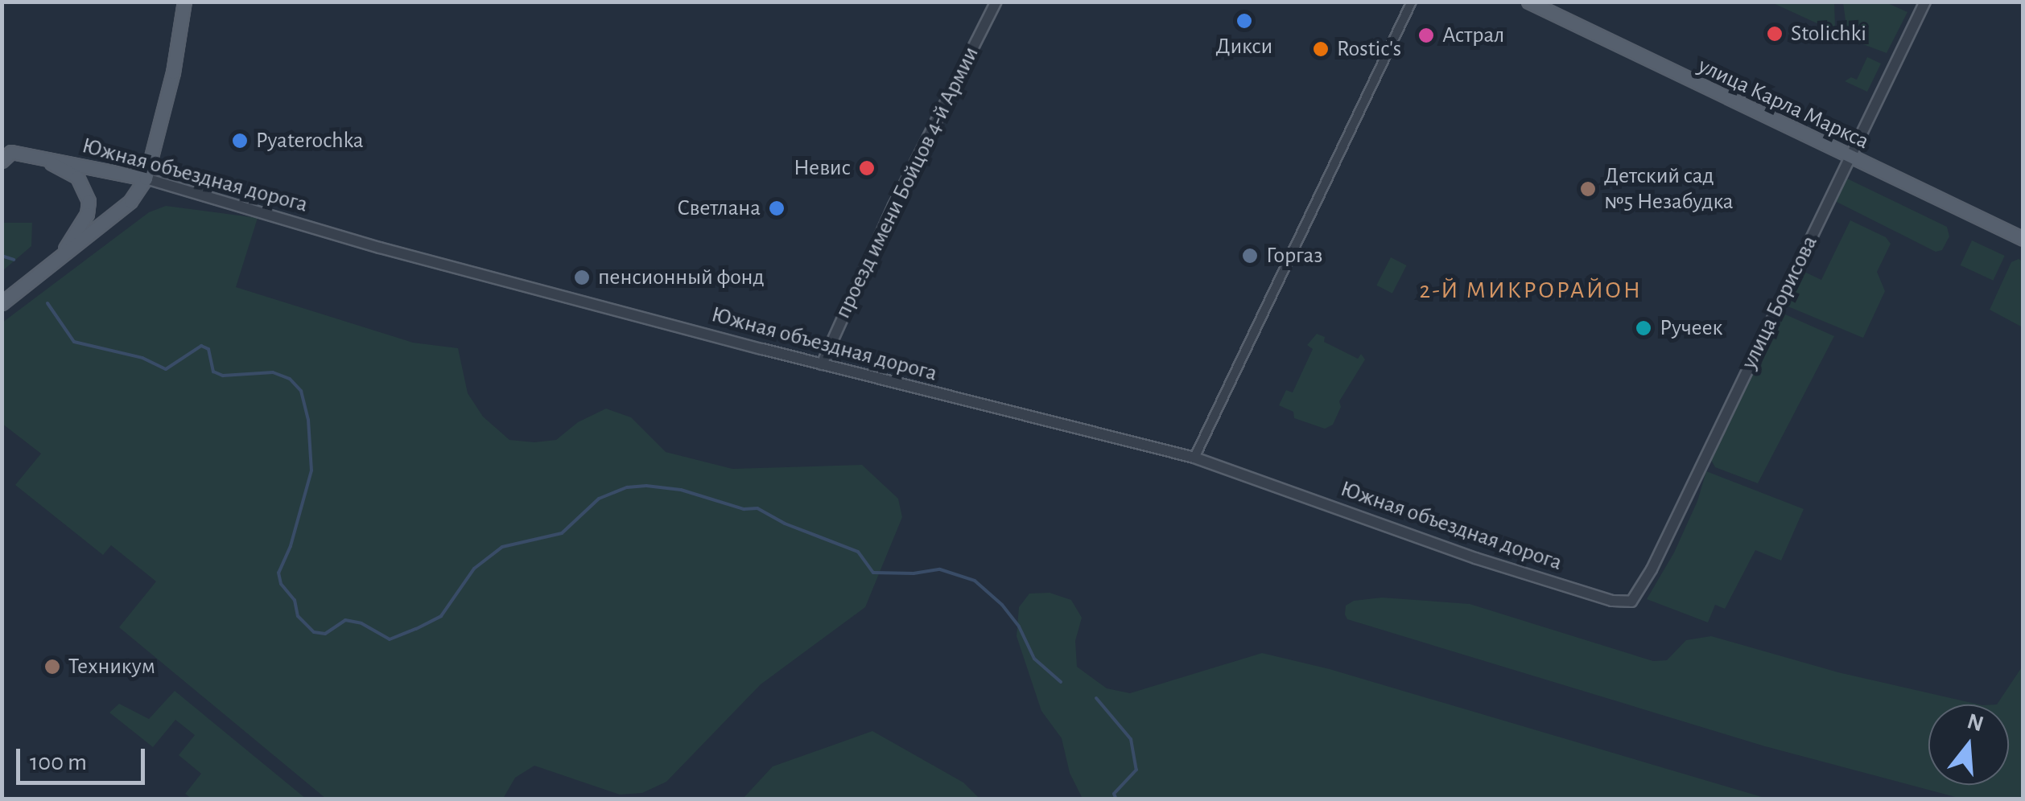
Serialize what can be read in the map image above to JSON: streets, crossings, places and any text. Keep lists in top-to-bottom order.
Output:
{
  "streets": {
    "main road": ["улица Карла Маркса", "Южная объездная дорога"],
    "street": ["проезд имени Бойцов 4-й Армии", "улица Борисова"]
  },
  "crossings": [
    ["улица Карла Маркса", "улица Борисова"],
    ["Южная объездная дорога", "проезд имени Бойцов 4-й Армии"],
    ["Южная объездная дорога", "улица Борисова"]
  ],
  "districts": ["2-Й МИКРОРАЙОН"],
  "places": [
    "Дикси",
    "Stolichki",
    "Астрал",
    "Rostic's",
    "Pyaterochka",
    "Невис",
    "Детский сад №5 Незабудка",
    "Светлана",
    "Горгаз",
    "пенсионный фонд",
    "Ручеек",
    "Техникум"
  ],
  "scale_bar": "100 m",
  "north": "top"
}
